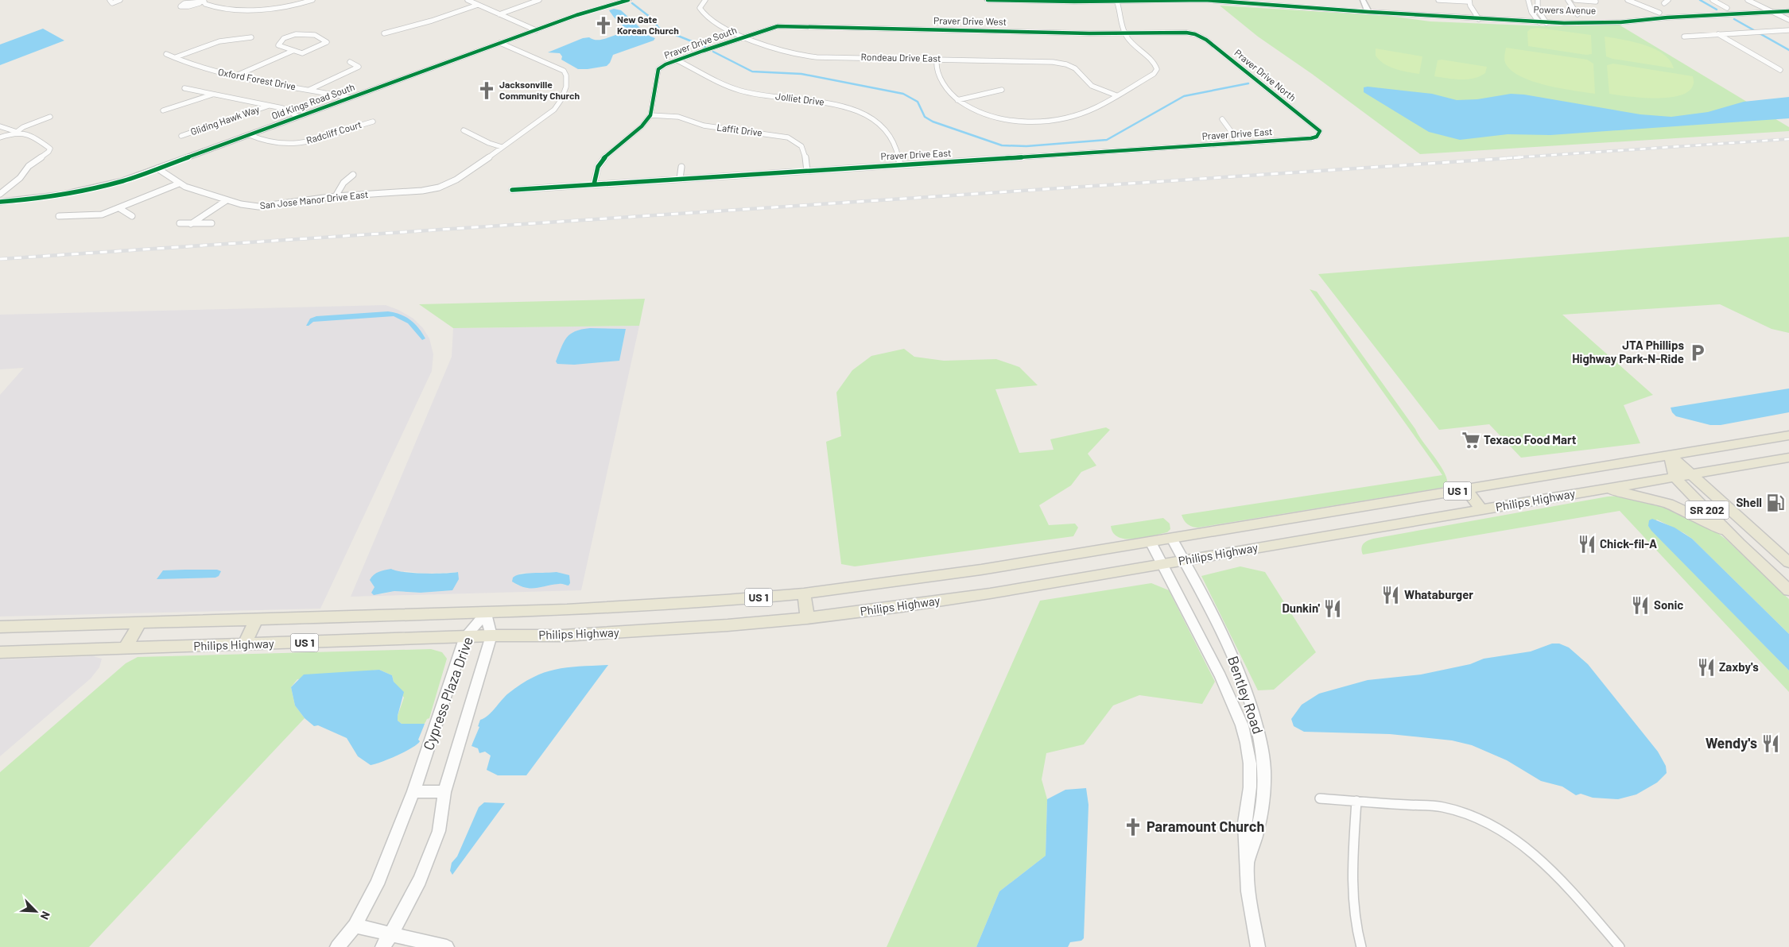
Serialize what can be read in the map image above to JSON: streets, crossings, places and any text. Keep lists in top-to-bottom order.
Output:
{
  "streets": {
    "main road": ["US 1", "Philips Highway", "SR 202"],
    "street": [
      "Powers Avenue",
      "Praver Drive West",
      "Praver Drive South",
      "Rondeau Drive East",
      "Praver Drive North",
      "Oxford Forest Drive",
      "Jolliet Drive",
      "Old Kings Road South",
      "Gliding Hawk Way",
      "Laffit Drive",
      "Radcliff Court",
      "Praver Drive East",
      "San Jose Manor Drive East",
      "Cypress Plaza Drive",
      "Bentley Road"
    ]
  },
  "crossings": [
    ["Praver Drive West", "Praver Drive South"],
    ["Praver Drive West", "Rondeau Drive East"],
    ["Praver Drive West", "Praver Drive North"],
    ["Praver Drive South", "Rondeau Drive East"],
    ["Praver Drive South", "Jolliet Drive"],
    ["Praver Drive South", "Laffit Drive"],
    ["Praver Drive North", "Praver Drive East"],
    ["Oxford Forest Drive", "Old Kings Road South"],
    ["Jolliet Drive", "Praver Drive East"],
    ["Old Kings Road South", "Radcliff Court"],
    ["Old Kings Road South", "San Jose Manor Drive East"],
    ["Laffit Drive", "Praver Drive East"],
    ["Philips Highway", "SR 202"],
    ["Philips Highway", "Cypress Plaza Drive"],
    ["Philips Highway", "Bentley Road"]
  ],
  "places": {
    "church": ["New Gate Korean Church", "Jacksonville Community Church", "Paramount Church"],
    "parking": ["JTA Phillips Highway Park-N-Ride"],
    "supermarket": ["Texaco Food Mart"],
    "fuel station": ["Shell"],
    "restaurant": [
      "Chick-fil-A",
      "Whataburger",
      "Sonic",
      "Dunkin'",
      "Zaxby's",
      "Wendy's"
    ]
  },
  "north": "bottom right"
}
